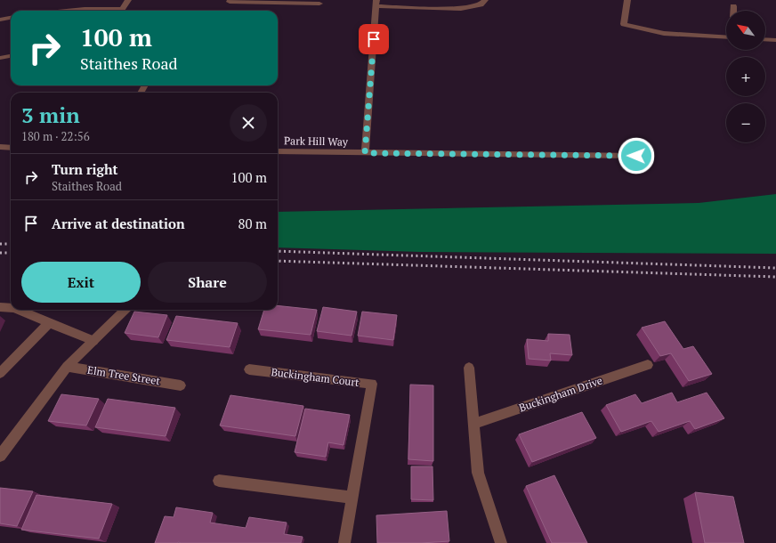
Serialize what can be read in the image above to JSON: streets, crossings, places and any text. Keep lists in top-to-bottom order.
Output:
{
  "streets": {
    "street": [
      "Park Hill Way",
      "Elm Tree Street",
      "Buckingham Court",
      "Buckingham Drive"
    ]
  },
  "north": "top left",
  "page": {
    "map_buttons": ["+", "−"],
    "turn": ["100 m", "Staithes Road"],
    "heading": ["3 min", "180 m · 22:56"],
    "list": [
      {
        "name": "Turn right",
        "note": "Staithes Road",
        "value": "100 m"
      },
      {
        "name": "Arrive at destination",
        "value": "80 m"
      }
    ],
    "buttons": ["Exit", "Share"]
  }
}
